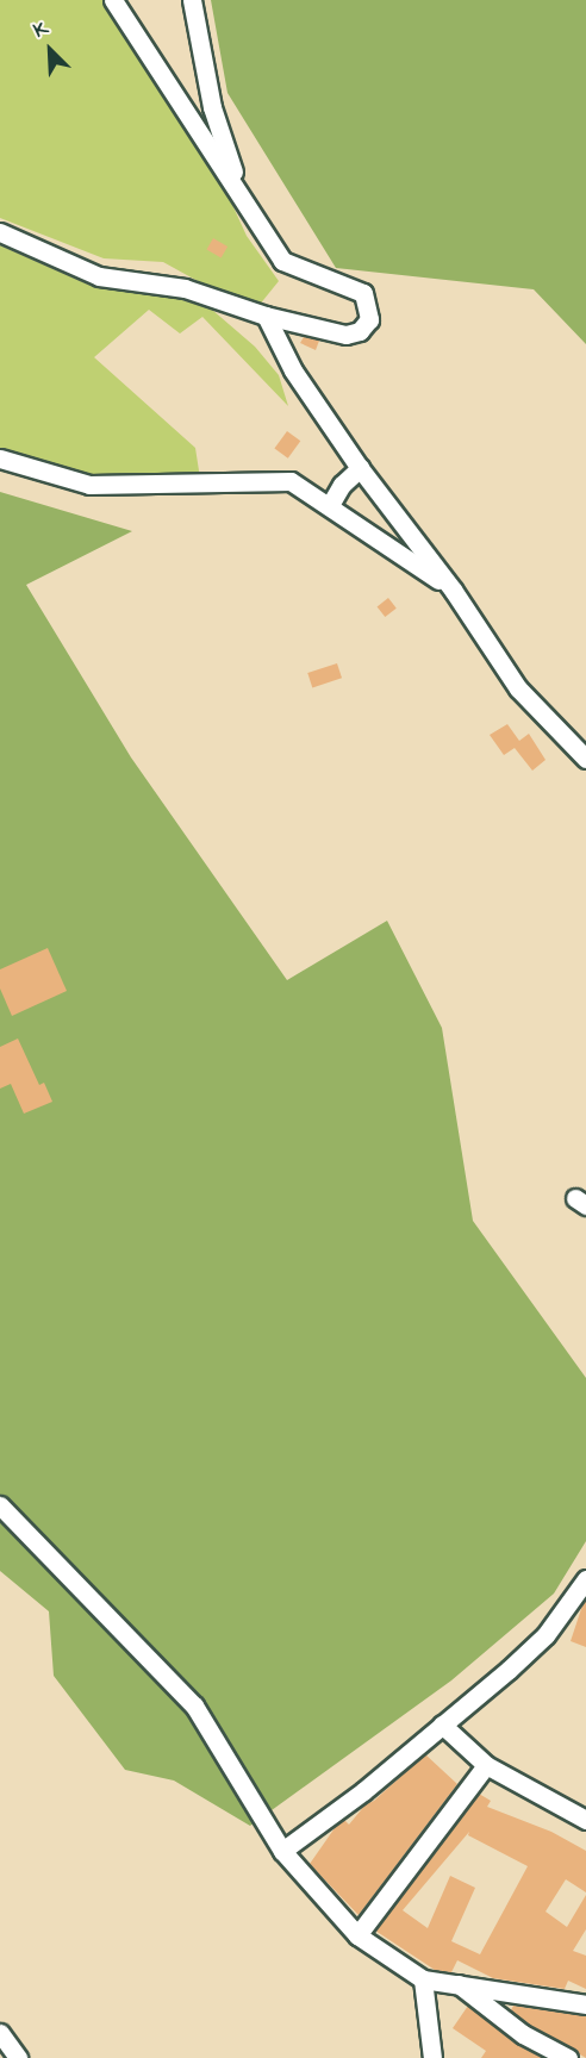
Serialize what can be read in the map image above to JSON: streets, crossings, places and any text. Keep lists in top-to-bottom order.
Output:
{
  "north": "top left"
}
